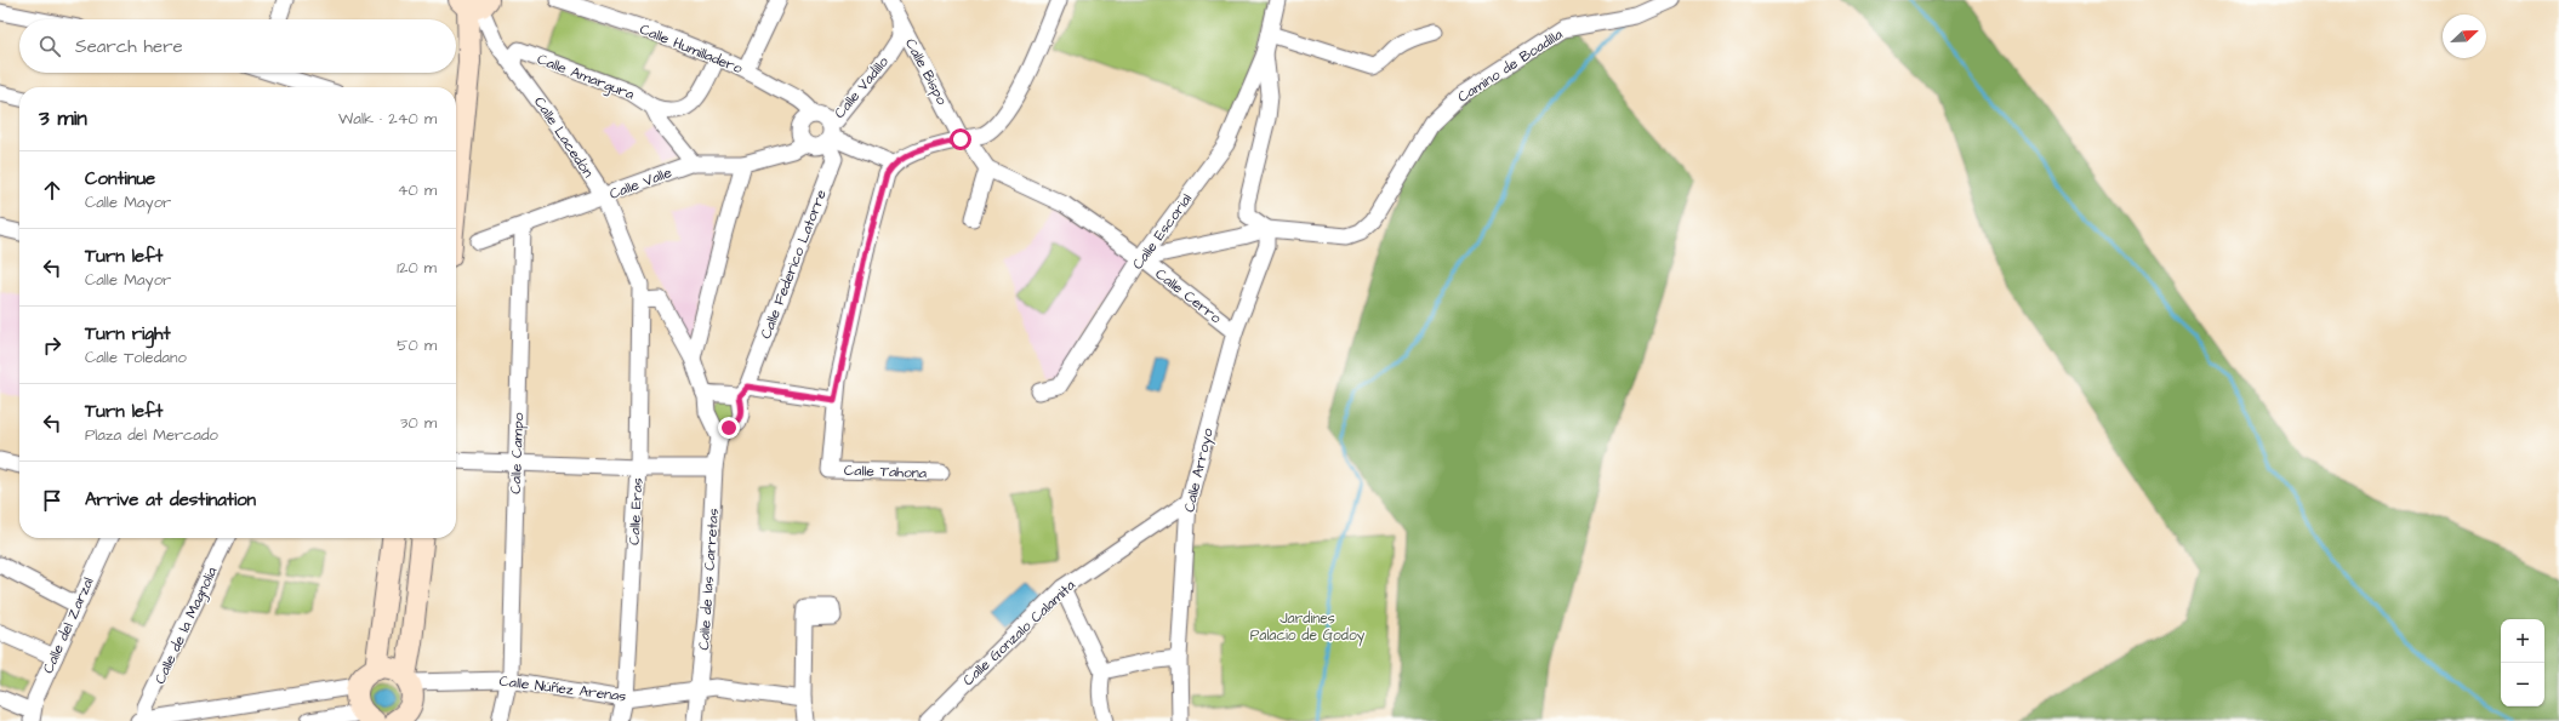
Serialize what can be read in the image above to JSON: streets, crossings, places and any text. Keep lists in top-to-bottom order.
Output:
{
  "streets": {
    "street": [
      "Calle Humilladero",
      "Camino de Boadilla",
      "Calle Bispo",
      "Calle Amargura",
      "Calle Vadillo",
      "Calle Lacedón",
      "Calle Valle",
      "Calle Escorial",
      "Calle Federico Latorre",
      "Calle Cerro",
      "Calle Campo",
      "Calle Arroyo",
      "Calle Tahona",
      "Calle Eras",
      "Calle de las Carretas",
      "Calle del Zarzal",
      "Calle de la Magnolia",
      "Calle Gonzalo Calamita",
      "Calle Núñez Arenas"
    ]
  },
  "crossings": [
    ["Calle Humilladero", "Calle Vadillo"],
    ["Calle Humilladero", "Calle Valle"],
    ["Calle Humilladero", "Calle Federico Latorre"],
    ["Camino de Boadilla", "Calle Arroyo"],
    ["Calle Bispo", "Calle Vadillo"],
    ["Calle Bispo", "Calle Cerro"],
    ["Calle Amargura", "Calle Lacedón"],
    ["Calle Amargura", "Calle Valle"],
    ["Calle Vadillo", "Calle Valle"],
    ["Calle Vadillo", "Calle Federico Latorre"],
    ["Calle Lacedón", "Calle Valle"],
    ["Calle Lacedón", "Calle Eras"],
    ["Calle Valle", "Calle Federico Latorre"],
    ["Calle Valle", "Calle Campo"],
    ["Calle Escorial", "Calle Cerro"],
    ["Calle Cerro", "Calle Arroyo"],
    ["Calle Campo", "Calle Núñez Arenas"],
    ["Calle Arroyo", "Calle Gonzalo Calamita"],
    ["Calle Eras", "Calle Núñez Arenas"],
    ["Calle de las Carretas", "Calle Núñez Arenas"]
  ],
  "parks": ["Jardines Palacio de Godoy"],
  "north": "top right",
  "page": {
    "search": "Search here",
    "heading": ["3 min", "Walk · 240 m"],
    "list": [
      ["Continue", "Calle Mayor", "40 m"],
      ["Turn left", "Calle Mayor", "120 m"],
      ["Turn right", "Calle Toledano", "50 m"],
      ["Turn left", "Plaza del Mercado", "30 m"],
      "Arrive at destination"
    ],
    "map_buttons": ["+", "−"]
  }
}
